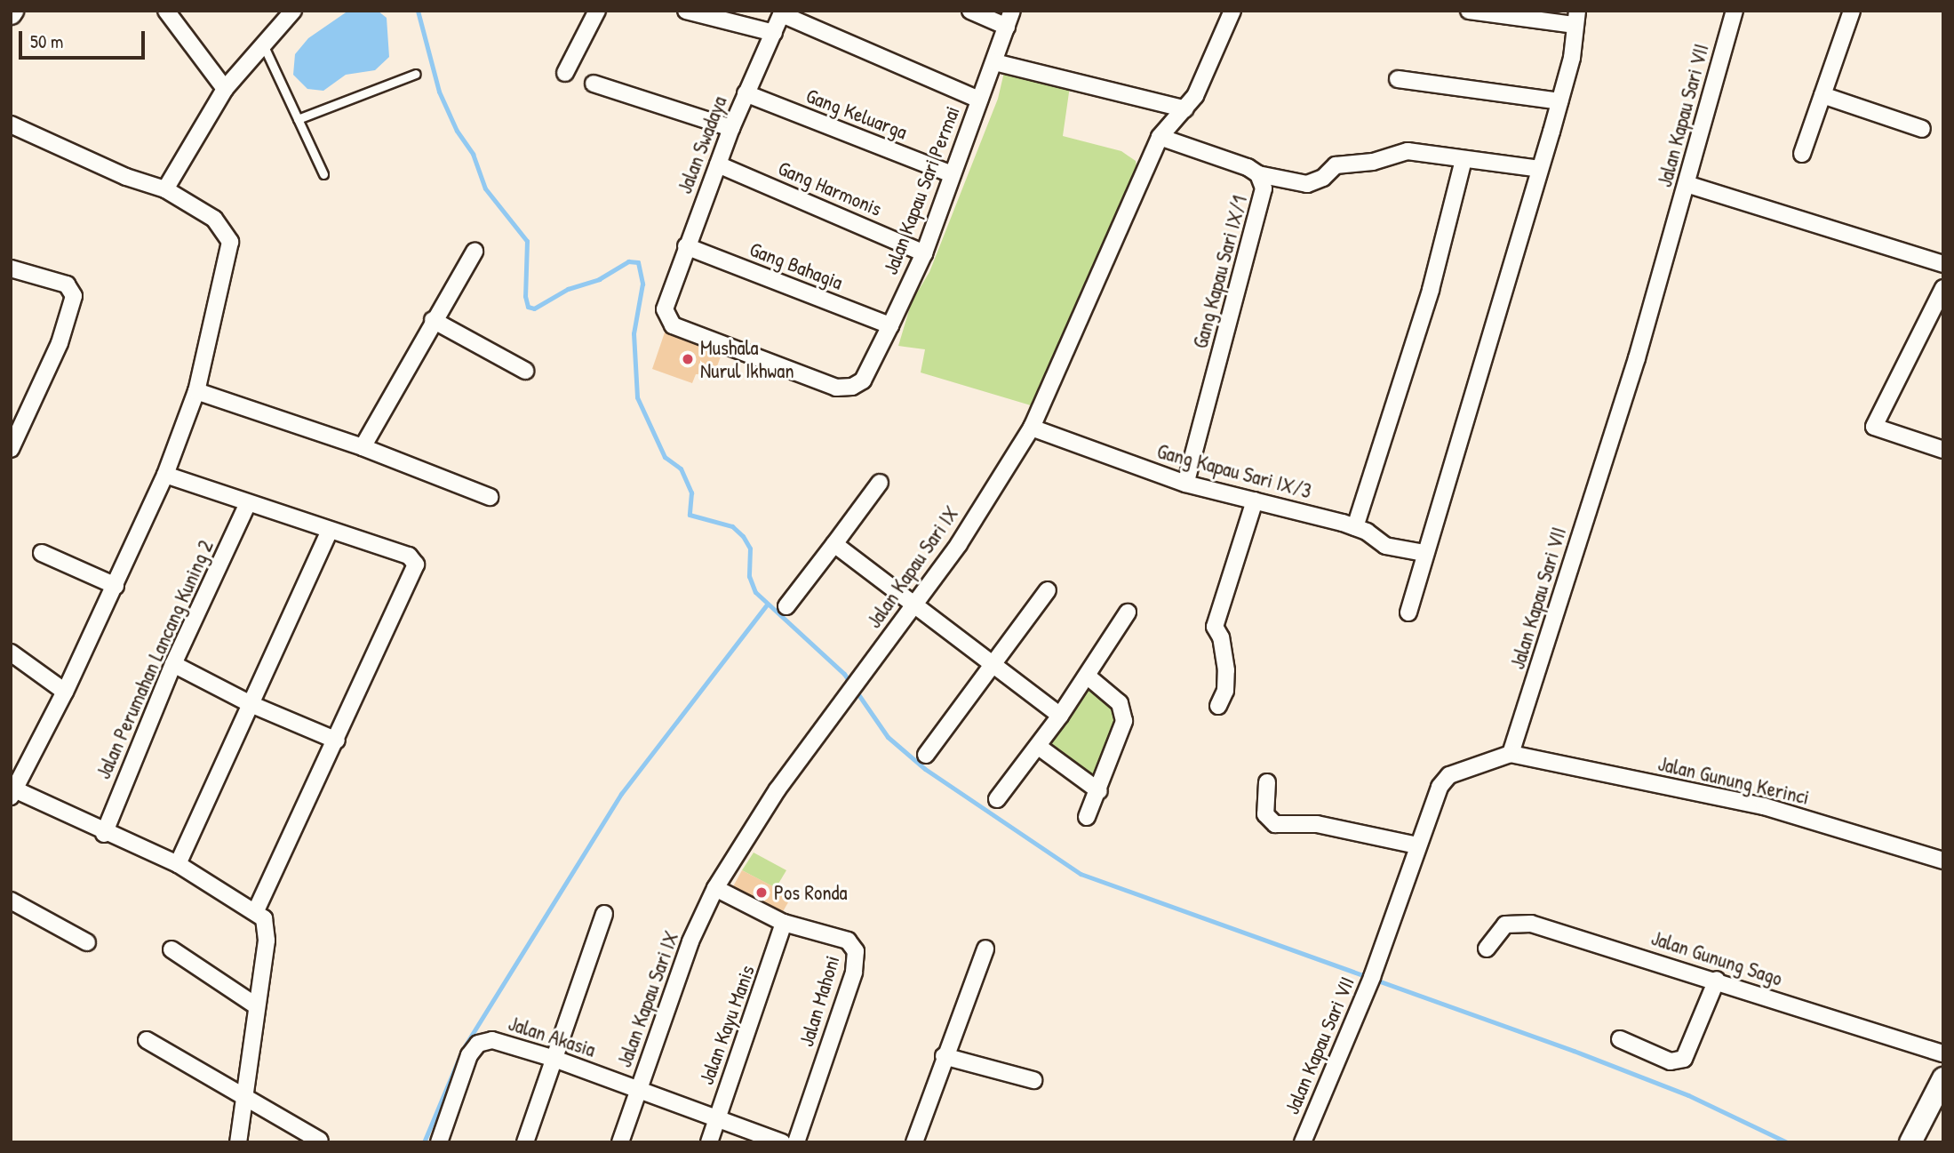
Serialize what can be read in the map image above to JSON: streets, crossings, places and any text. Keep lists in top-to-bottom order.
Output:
{
  "streets": {
    "street": [
      "Gang Keluarga",
      "Jalan Kapau Sari VII",
      "Jalan Swadaya",
      "Gang Harmonis",
      "Jalan Kapau Sari Permai",
      "Gang Bahagia",
      "Gang Kapau Sari IX/1",
      "Gang Kapau Sari IX/3",
      "Jalan Kapau Sari IX",
      "Jalan Perumahan Lancang Kuning 2",
      "Jalan Gunung Kerinci",
      "Jalan Gunung Sago",
      "Jalan Mahoni",
      "Jalan Kayu Manis",
      "Jalan Akasia"
    ]
  },
  "crossings": [
    ["Gang Keluarga", "Jalan Swadaya"],
    ["Gang Keluarga", "Jalan Kapau Sari Permai"],
    ["Jalan Kapau Sari VII", "Jalan Gunung Kerinci"],
    ["Jalan Swadaya", "Gang Harmonis"],
    ["Jalan Swadaya", "Jalan Kapau Sari Permai"],
    ["Jalan Swadaya", "Gang Bahagia"],
    ["Gang Harmonis", "Jalan Kapau Sari Permai"],
    ["Jalan Kapau Sari Permai", "Gang Bahagia"],
    ["Gang Kapau Sari IX/1", "Gang Kapau Sari IX/3"],
    ["Gang Kapau Sari IX/1", "Jalan Kapau Sari IX"],
    ["Gang Kapau Sari IX/3", "Jalan Kapau Sari IX"],
    ["Jalan Kapau Sari IX", "Jalan Mahoni"],
    ["Jalan Kapau Sari IX", "Jalan Akasia"],
    ["Jalan Mahoni", "Jalan Kayu Manis"],
    ["Jalan Kayu Manis", "Jalan Akasia"]
  ],
  "places": ["Mushala Nurul Ikhwan", "Pos Ronda"],
  "scale_bar": "50 m"
}
